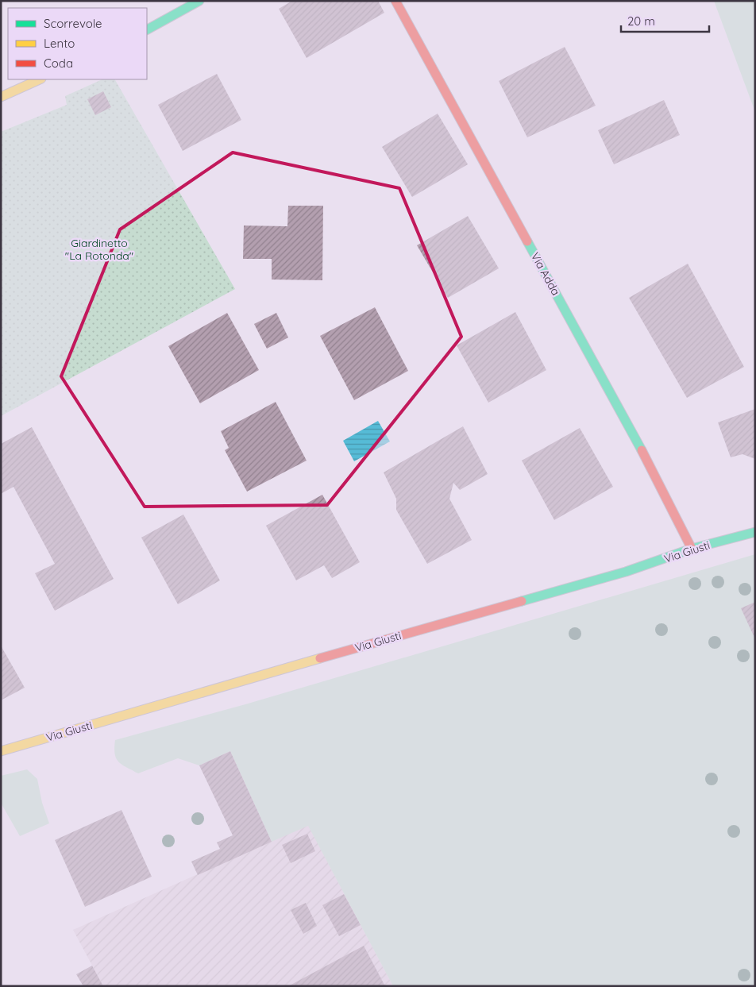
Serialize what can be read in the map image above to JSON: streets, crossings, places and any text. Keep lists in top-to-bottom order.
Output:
{
  "streets": {
    "street": ["Via Adda", "Via Giusti"]
  },
  "crossings": [
    ["Via Adda", "Via Giusti"]
  ],
  "parks": ["Giardinetto \"La Rotonda\""],
  "legend": ["Scorrevole", "Lento", "Coda"],
  "scale_bar": "20 m"
}
